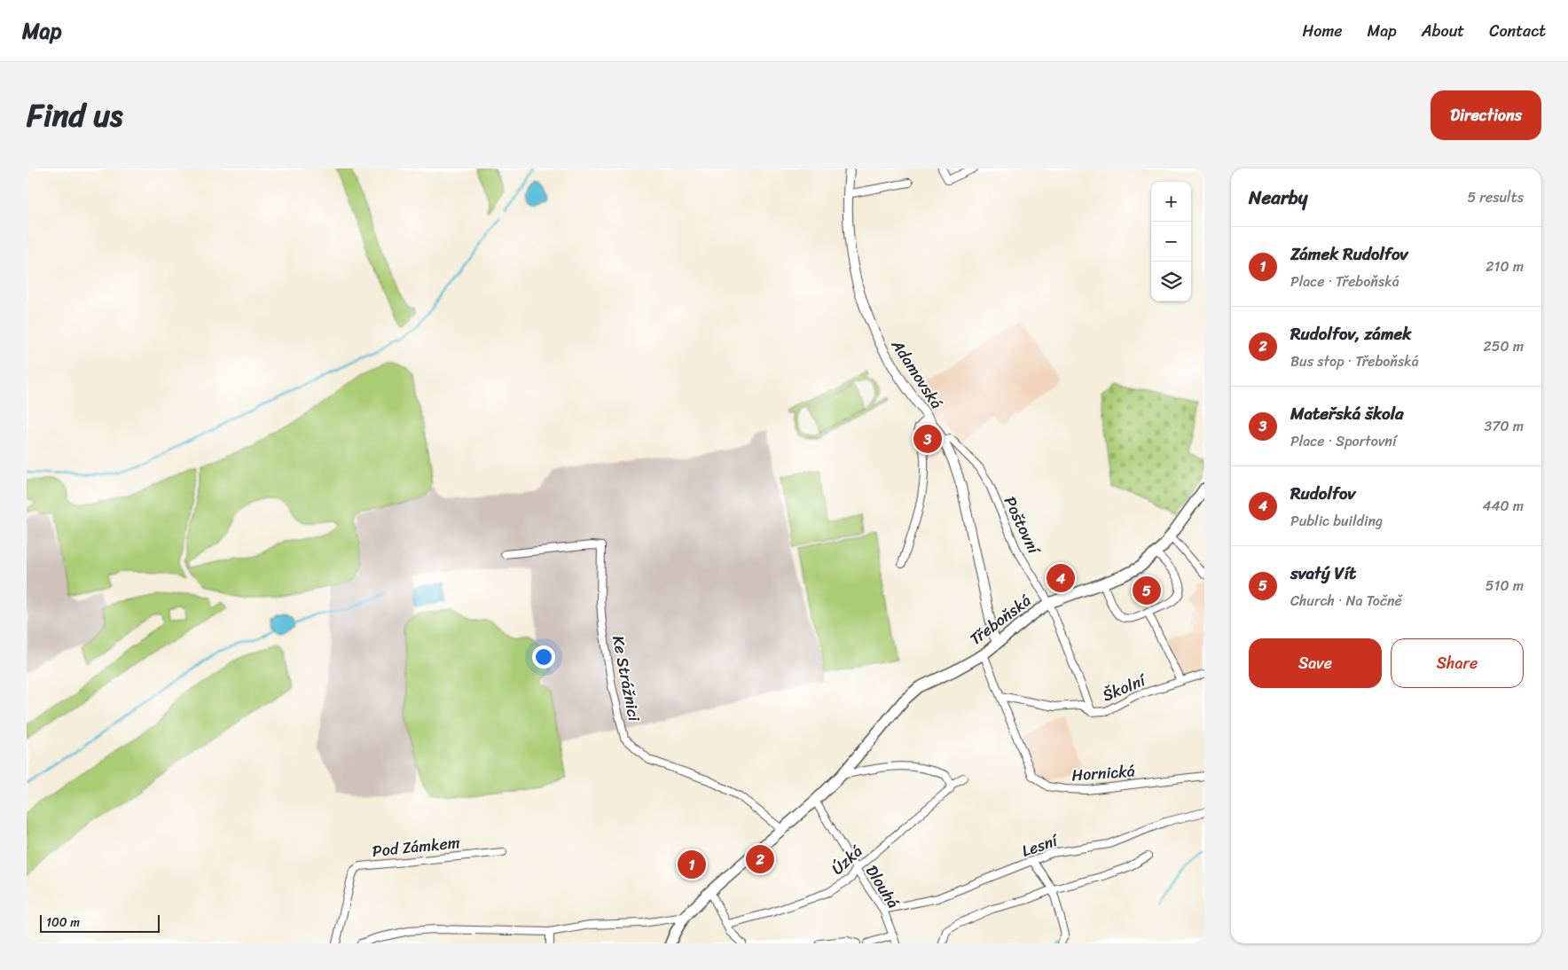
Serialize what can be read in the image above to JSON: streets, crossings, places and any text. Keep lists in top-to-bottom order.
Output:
{
  "streets": {
    "main road": ["Třeboňská"],
    "street": [
      "Adamovská",
      "Poštovní",
      "Ke Strážnici",
      "Školní",
      "Hornická",
      "Lesní",
      "Pod Zámkem",
      "Úzká",
      "Dlouhá"
    ]
  },
  "crossings": [
    ["Adamovská", "Poštovní"],
    ["Adamovská", "Třeboňská"],
    ["Poštovní", "Třeboňská"],
    ["Poštovní", "Školní"],
    ["Třeboňská", "Ke Strážnici"],
    ["Třeboňská", "Hornická"],
    ["Třeboňská", "Dlouhá"],
    ["Školní", "Hornická"],
    ["Lesní", "Dlouhá"],
    ["Úzká", "Dlouhá"]
  ],
  "scale_bar": "100 m",
  "page": {
    "header": "Map",
    "nav": [
      "Home",
      "Map",
      "About",
      "Contact"
    ],
    "title": "Find us",
    "buttons": [
      "Directions",
      ["Save", "Share"]
    ],
    "heading": ["Nearby", "5 results"],
    "map_buttons": ["+", "−"],
    "list": [
      {
        "mark": "1",
        "name": "Zámek Rudolfov",
        "note": "Place · Třeboňská",
        "value": "210 m"
      },
      {
        "mark": "2",
        "name": "Rudolfov, zámek",
        "note": "Bus stop · Třeboňská",
        "value": "250 m"
      },
      {
        "mark": "3",
        "name": "Mateřská škola",
        "note": "Place · Sportovní",
        "value": "370 m"
      },
      {
        "mark": "4",
        "name": "Rudolfov",
        "note": "Public building",
        "value": "440 m"
      },
      {
        "mark": "5",
        "name": "svatý Vít",
        "note": "Church · Na Točně",
        "value": "510 m"
      }
    ],
    "pins": [
      "3",
      "4",
      "5",
      "2",
      "1"
    ],
    "scale": "100 m"
  }
}
